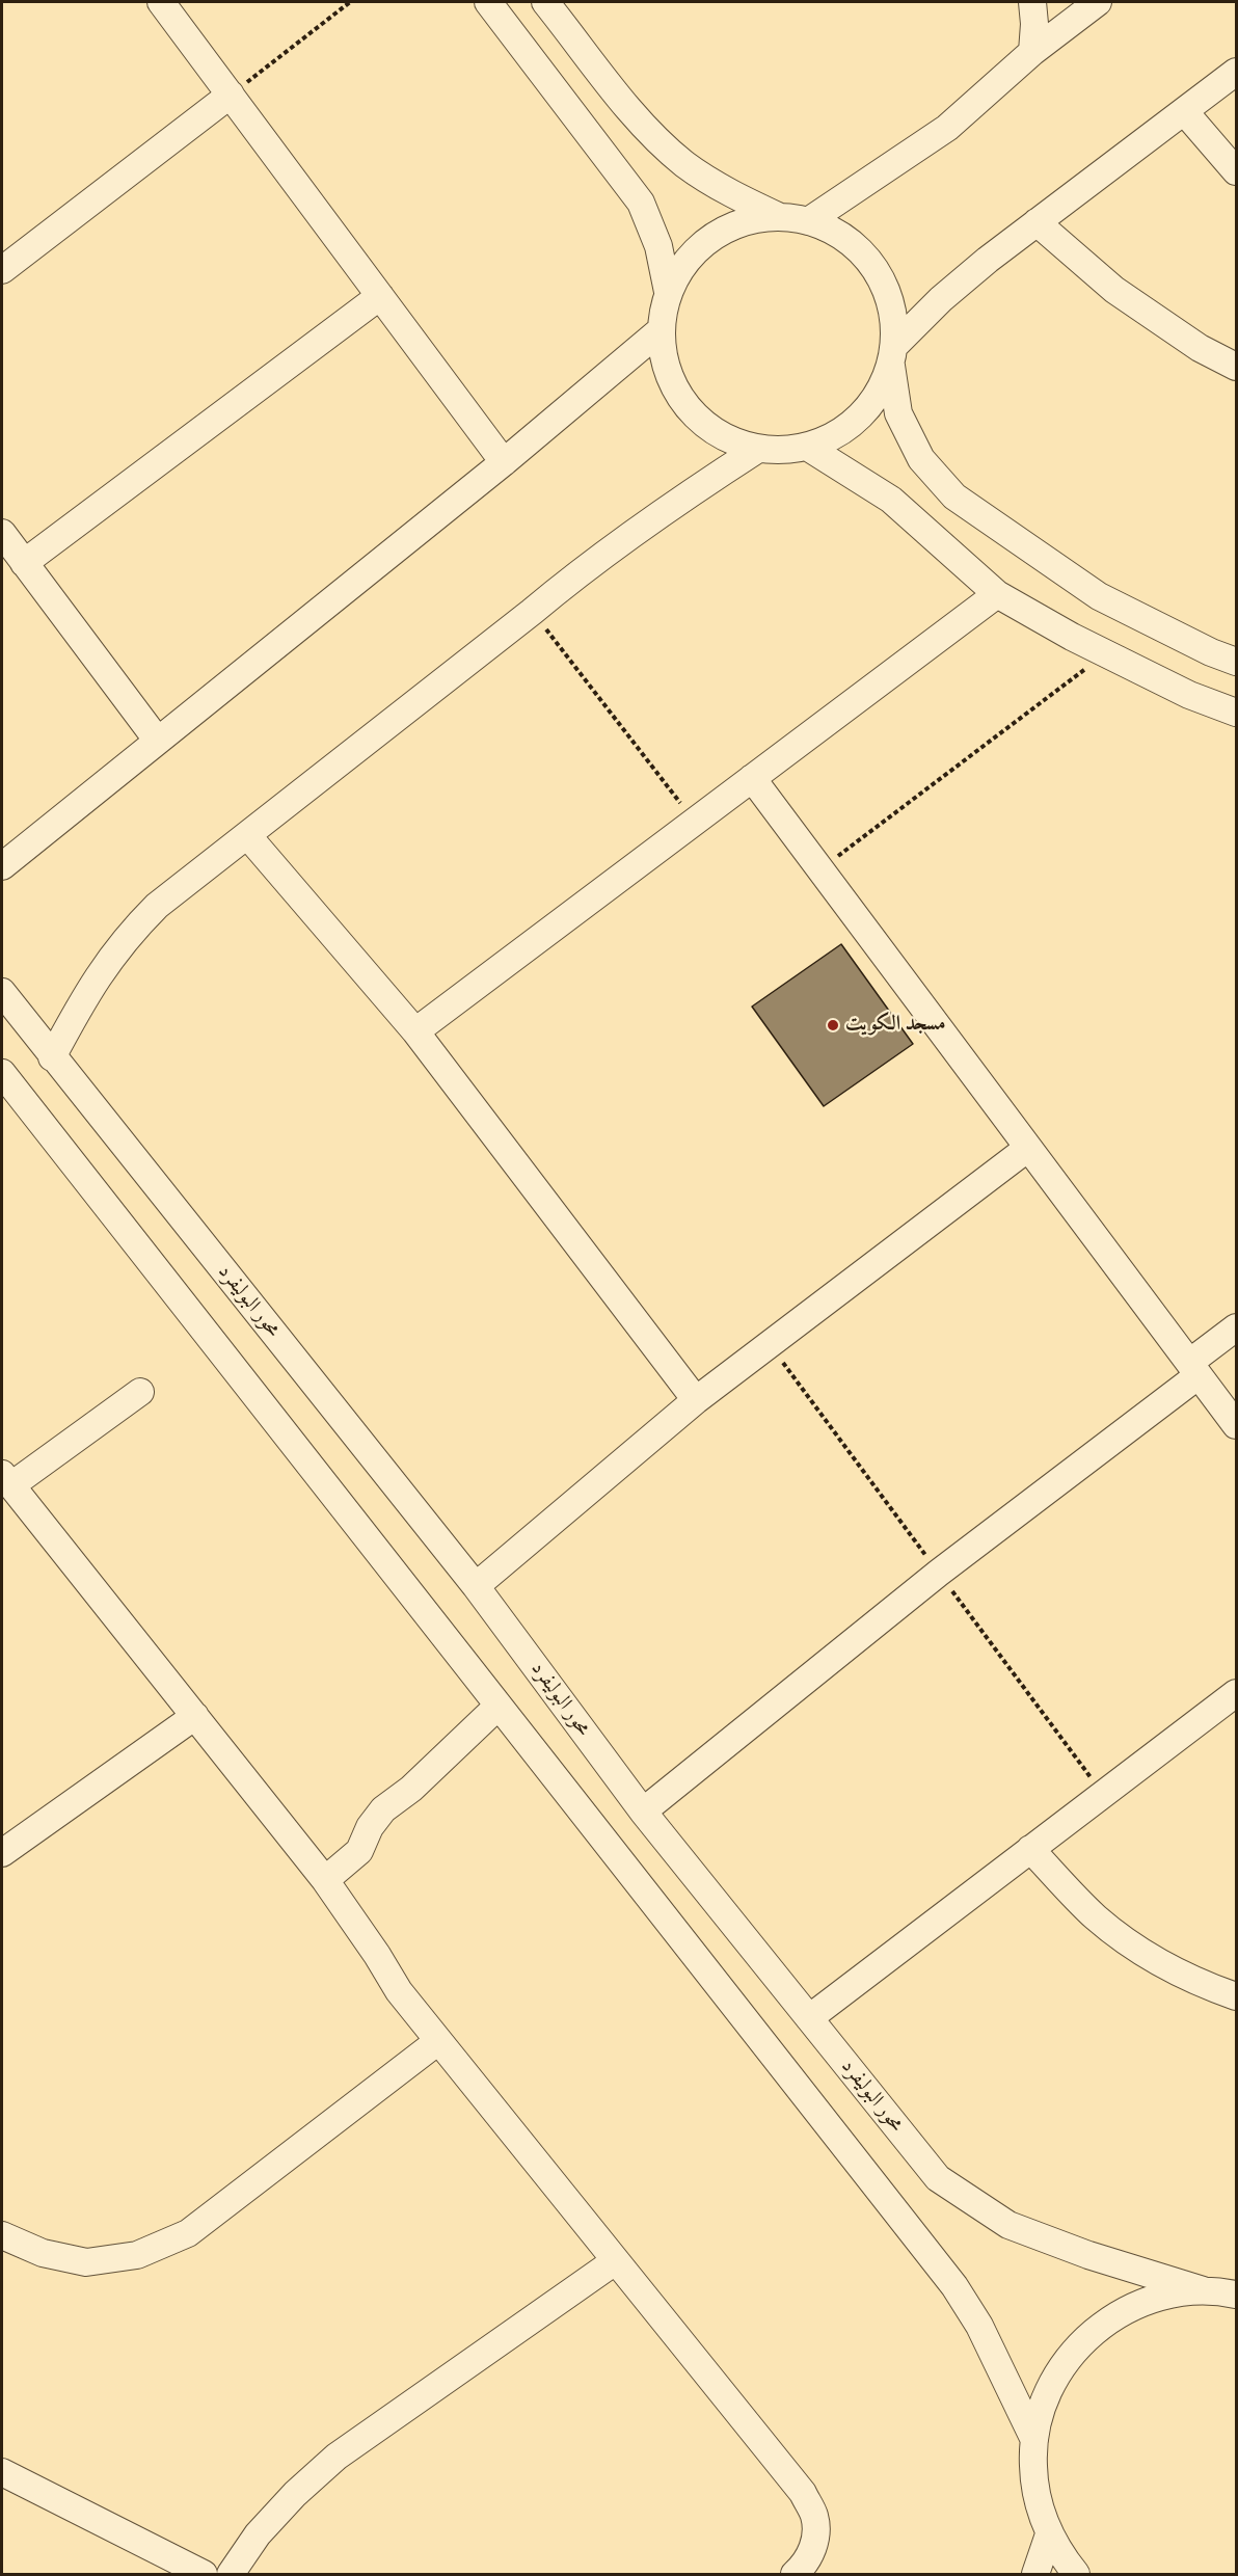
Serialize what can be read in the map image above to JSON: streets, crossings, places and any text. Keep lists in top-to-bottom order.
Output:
{
  "streets": {
    "street": ["محور البوليفرد"]
  },
  "places": ["مسجد الكويت"]
}
